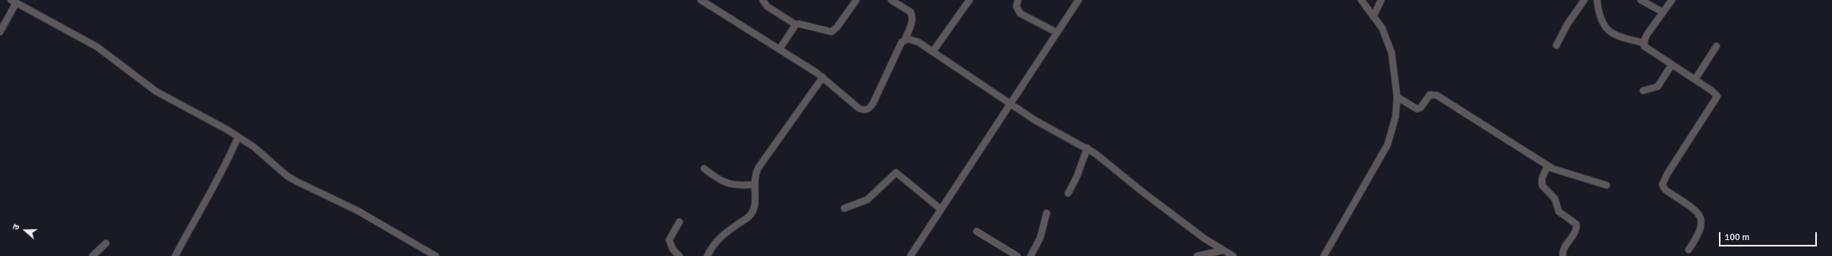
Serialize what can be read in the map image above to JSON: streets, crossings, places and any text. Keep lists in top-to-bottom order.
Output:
{
  "scale_bar": "100 m",
  "north": "left"
}
